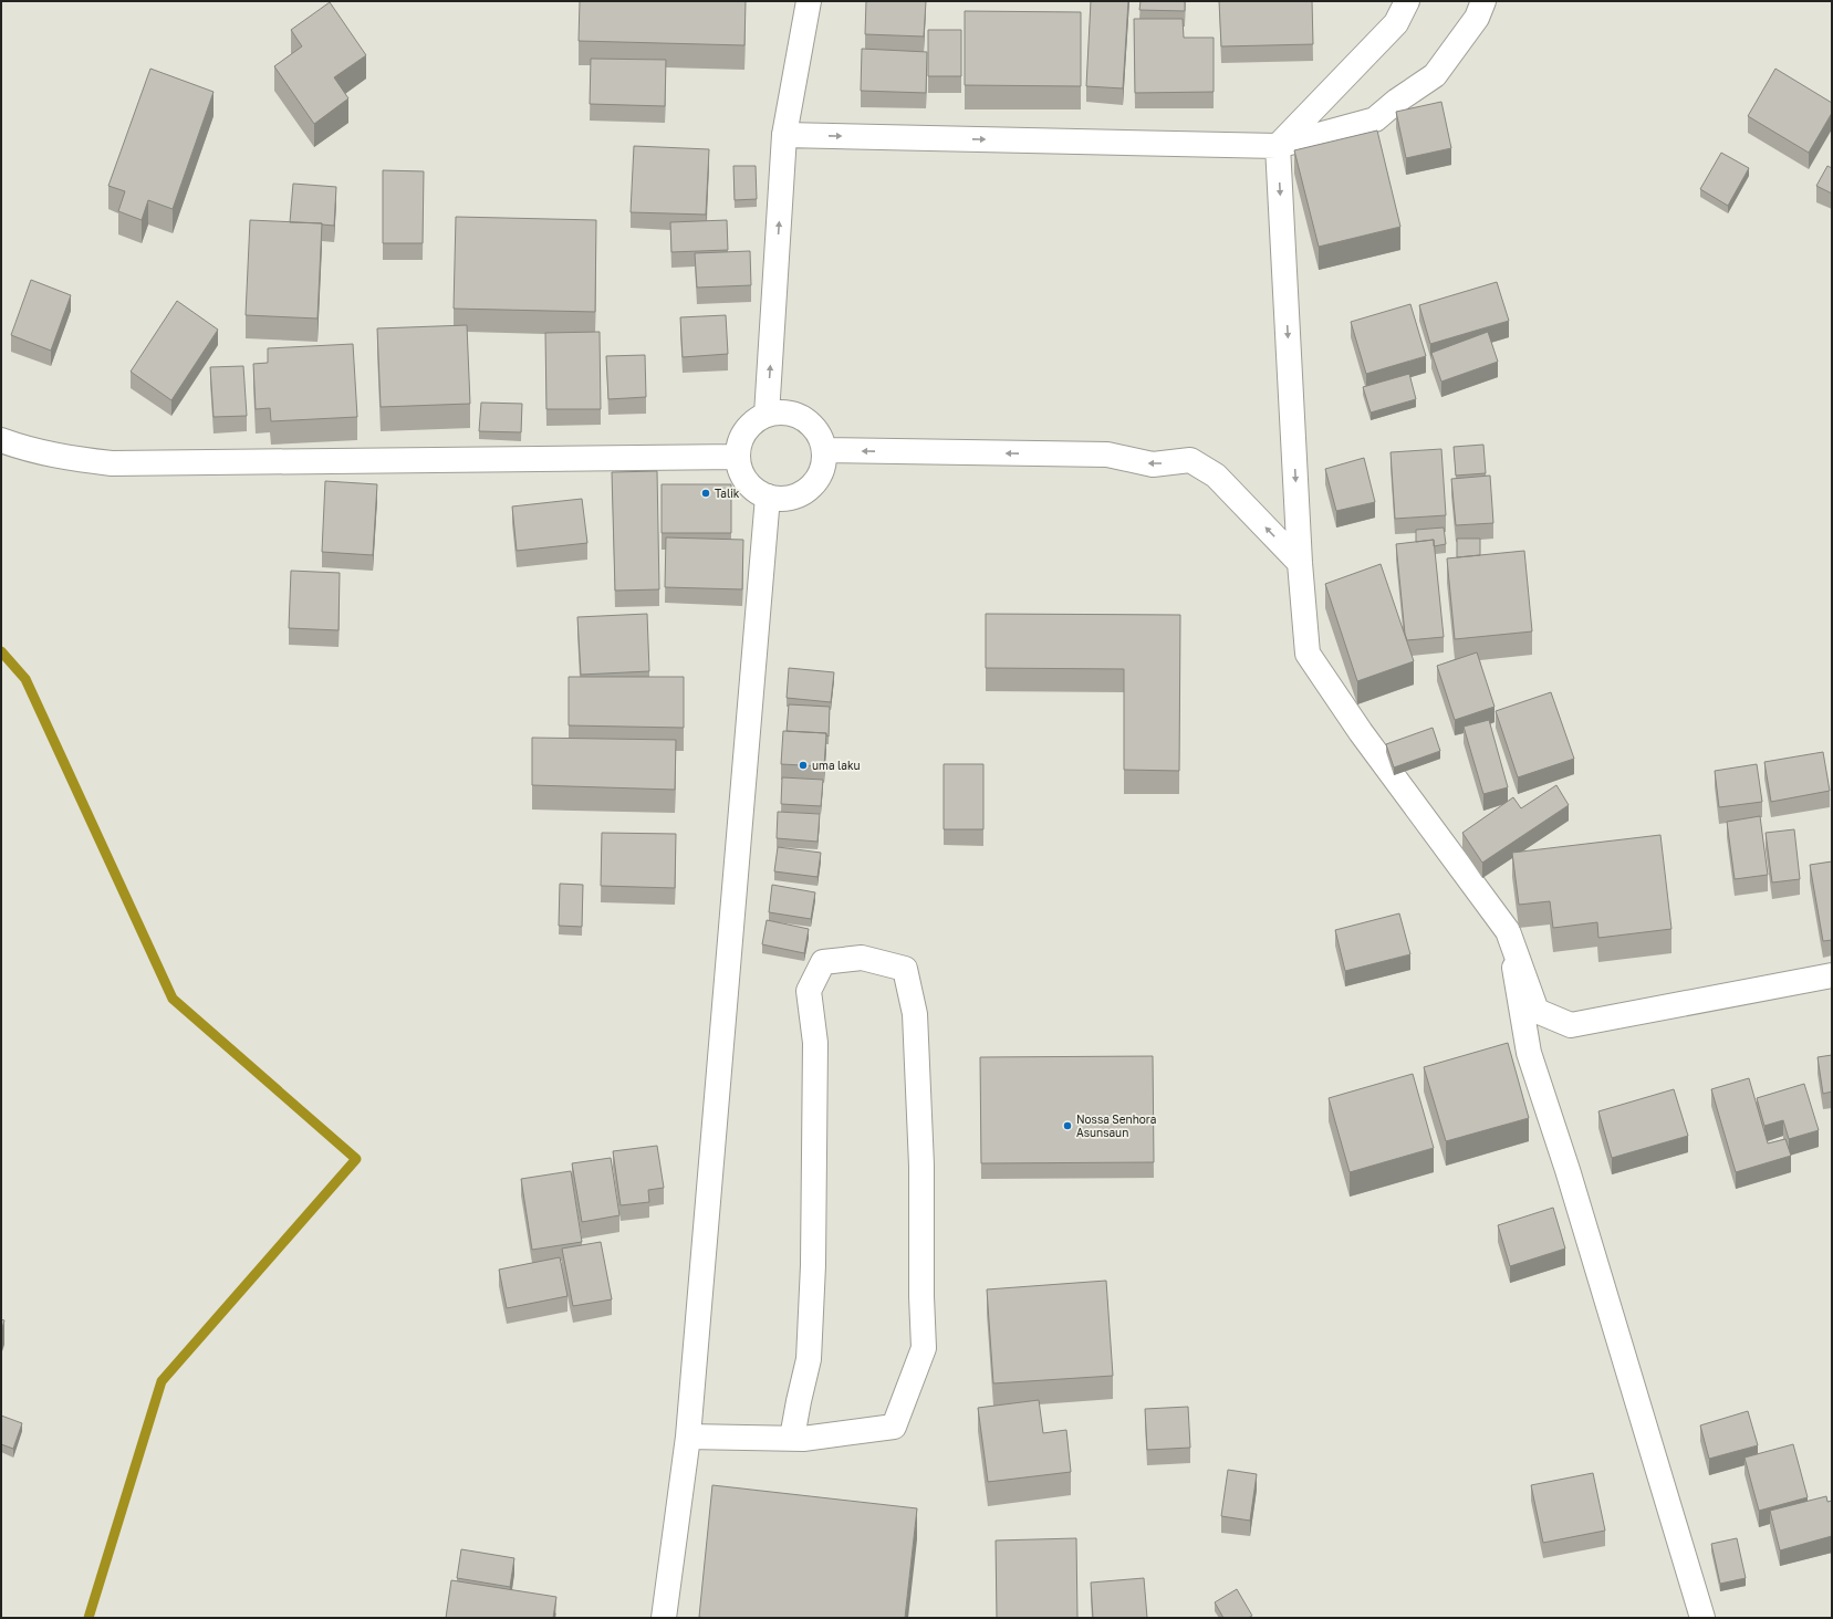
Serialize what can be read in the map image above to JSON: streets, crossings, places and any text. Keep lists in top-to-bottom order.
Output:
{
  "places": ["Talik", "uma laku", "Nossa Senhora Asunsaun"]
}
